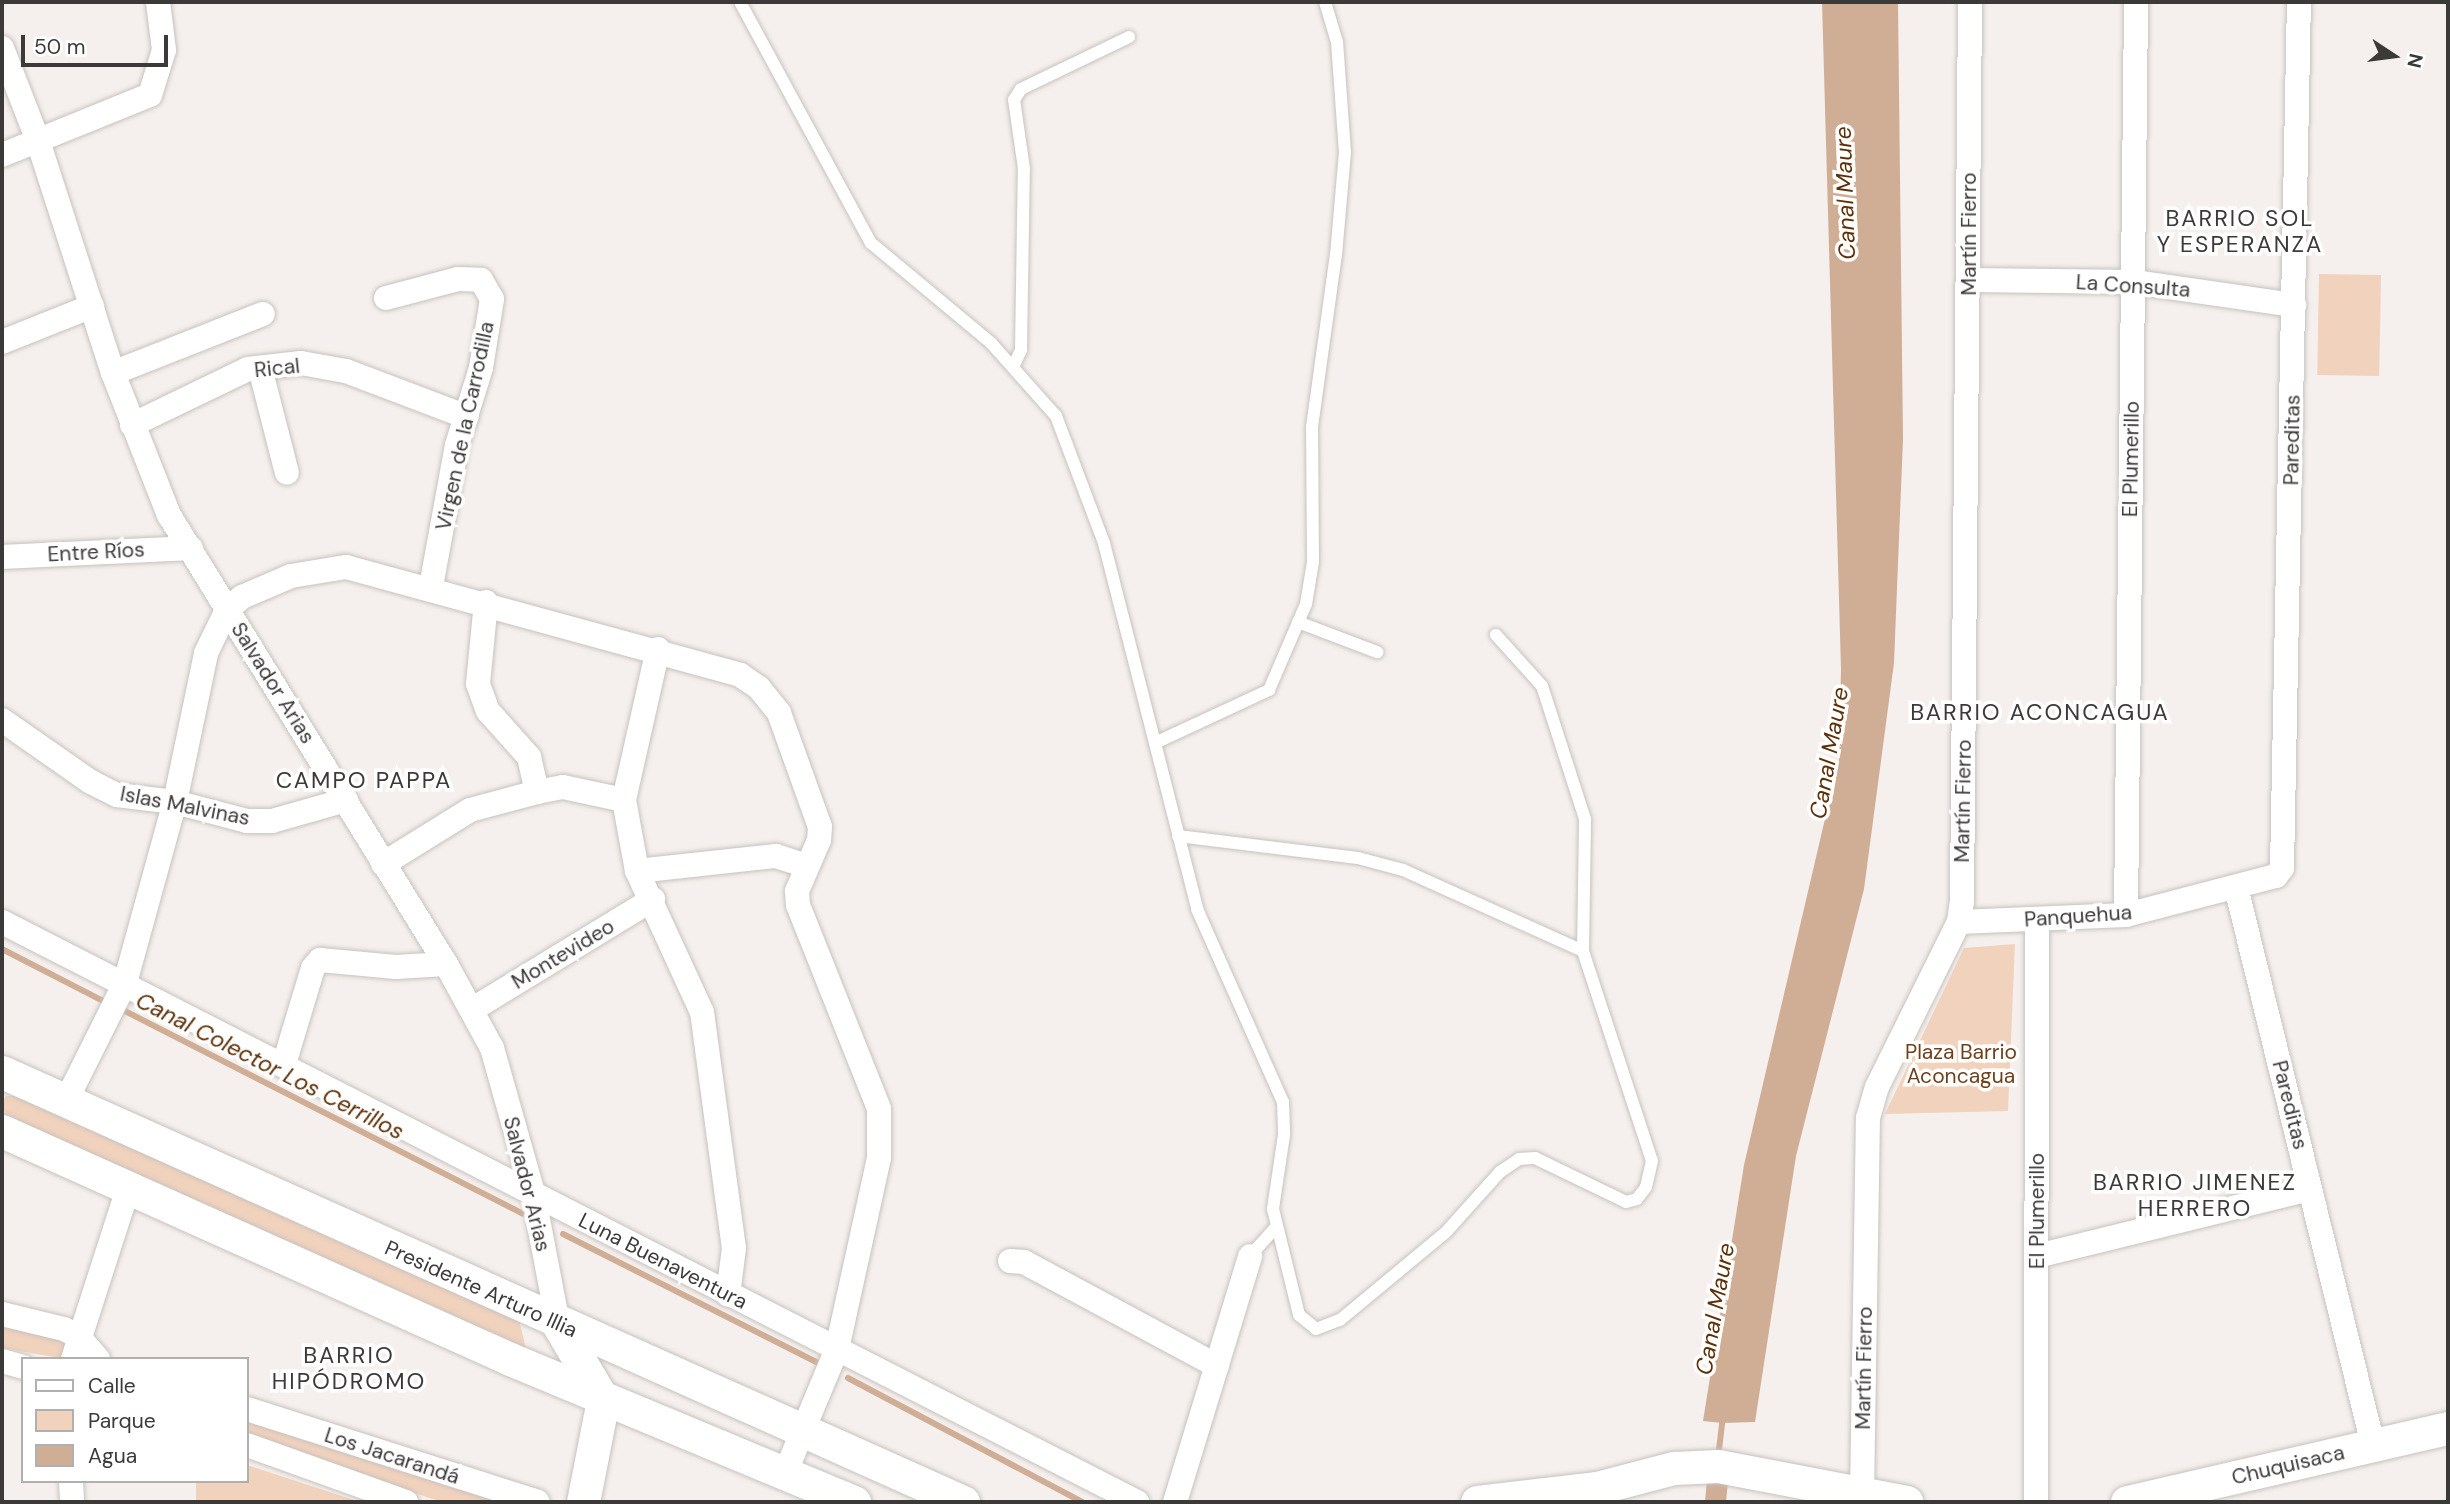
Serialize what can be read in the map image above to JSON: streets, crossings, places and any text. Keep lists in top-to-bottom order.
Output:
{
  "streets": {
    "street": [
      "Martín Fierro",
      "La Consulta",
      "Rical",
      "Virgen de la Carrodilla",
      "Pareditas",
      "El Plumerillo",
      "Entre Ríos",
      "Salvador Arias",
      "Islas Malvinas",
      "Panquehua",
      "Montevideo",
      "Luna Buenaventura",
      "Presidente Arturo Illia",
      "Los Jacarandá",
      "Chuquisaca"
    ]
  },
  "crossings": [
    ["Martín Fierro", "La Consulta"],
    ["Martín Fierro", "Panquehua"],
    ["La Consulta", "Pareditas"],
    ["La Consulta", "El Plumerillo"],
    ["Rical", "Virgen de la Carrodilla"],
    ["Rical", "Salvador Arias"],
    ["Pareditas", "Panquehua"],
    ["Pareditas", "Chuquisaca"],
    ["El Plumerillo", "Panquehua"],
    ["Entre Ríos", "Salvador Arias"],
    ["Salvador Arias", "Islas Malvinas"],
    ["Salvador Arias", "Montevideo"],
    ["Salvador Arias", "Luna Buenaventura"],
    ["Salvador Arias", "Presidente Arturo Illia"]
  ],
  "districts": [
    "BARRIO SOL Y ESPERANZA",
    "BARRIO ACONCAGUA",
    "CAMPO PAPPA",
    "BARRIO JIMENEZ HERRERO",
    "BARRIO HIPÓDROMO"
  ],
  "water": ["Canal Maure", "Canal Colector Los Cerrillos"],
  "parks": ["Plaza Barrio Aconcagua"],
  "legend": ["Calle", "Parque", "Agua"],
  "scale_bar": "50 m",
  "north": "right"
}
